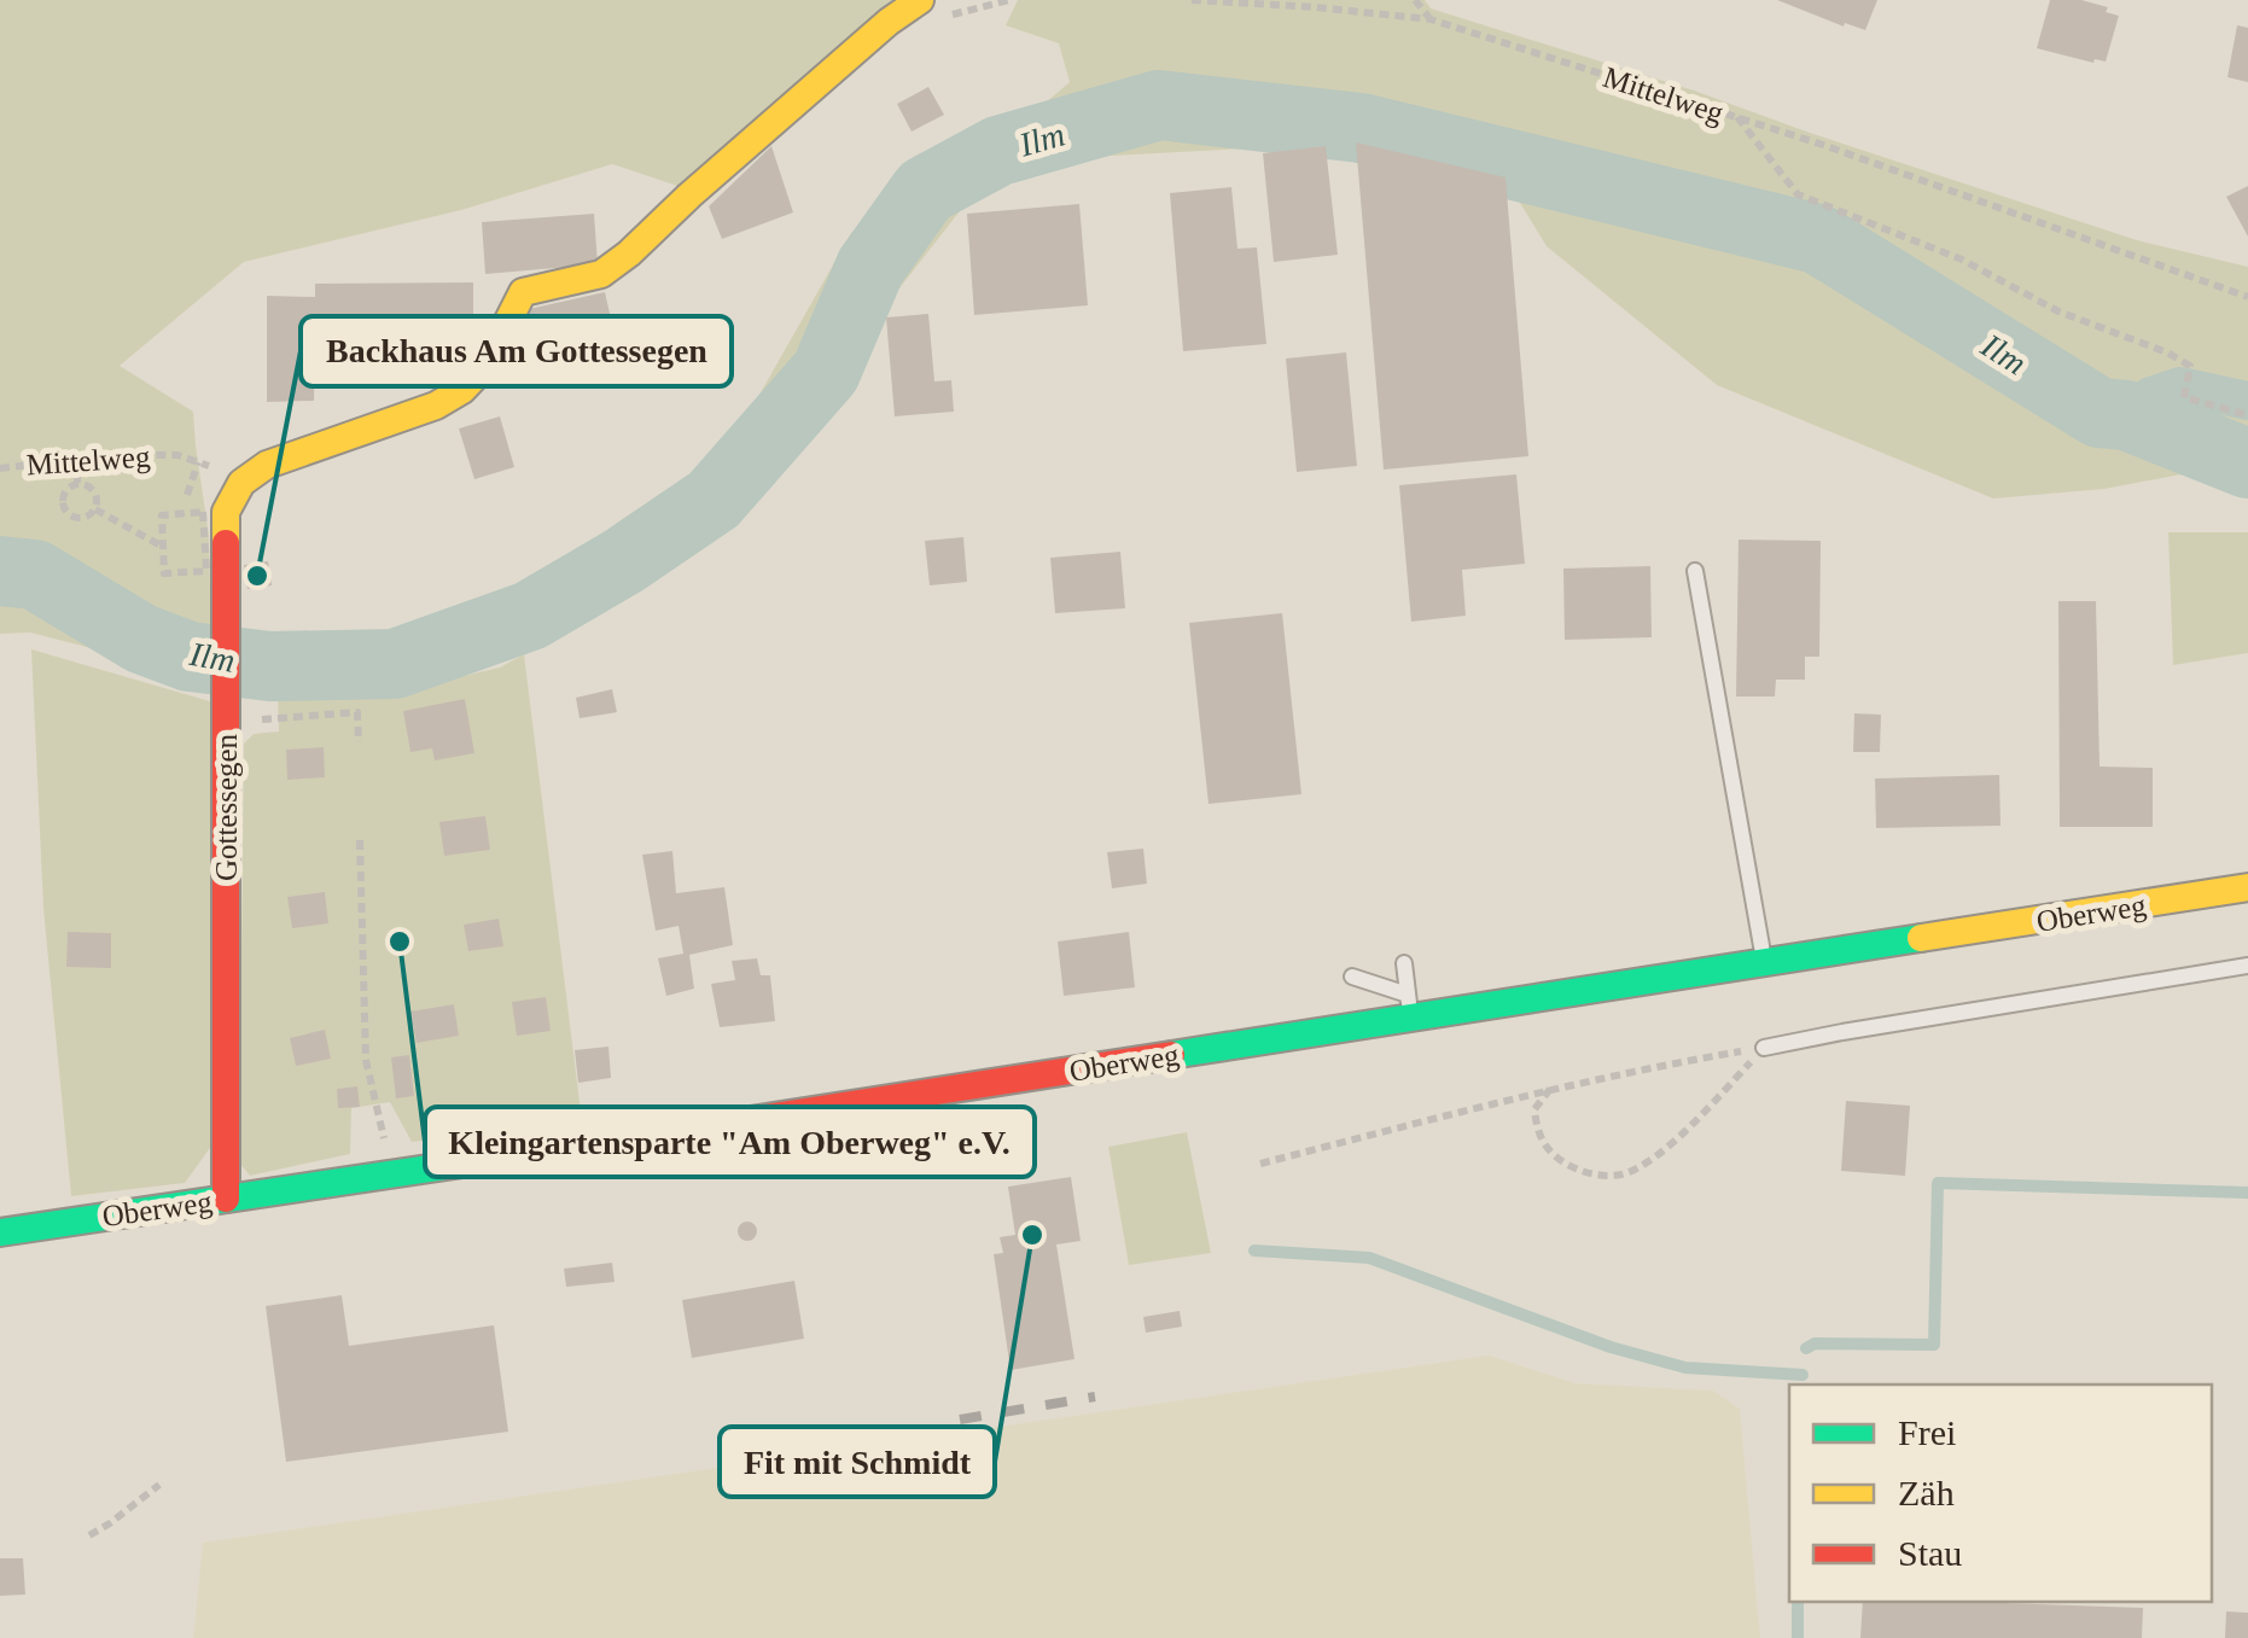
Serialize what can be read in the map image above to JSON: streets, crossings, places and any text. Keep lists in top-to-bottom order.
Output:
{
  "streets": {
    "street": ["Gottessegen", "Oberweg"],
    "path": ["Mittelweg"]
  },
  "crossings": [
    ["Mittelweg", "Gottessegen"],
    ["Gottessegen", "Oberweg"]
  ],
  "water": ["Ilm"],
  "places": ["Backhaus Am Gottessegen", "Kleingartensparte \"Am Oberweg\" e.V.", "Fit mit Schmidt"],
  "legend": ["Frei", "Zäh", "Stau"]
}
